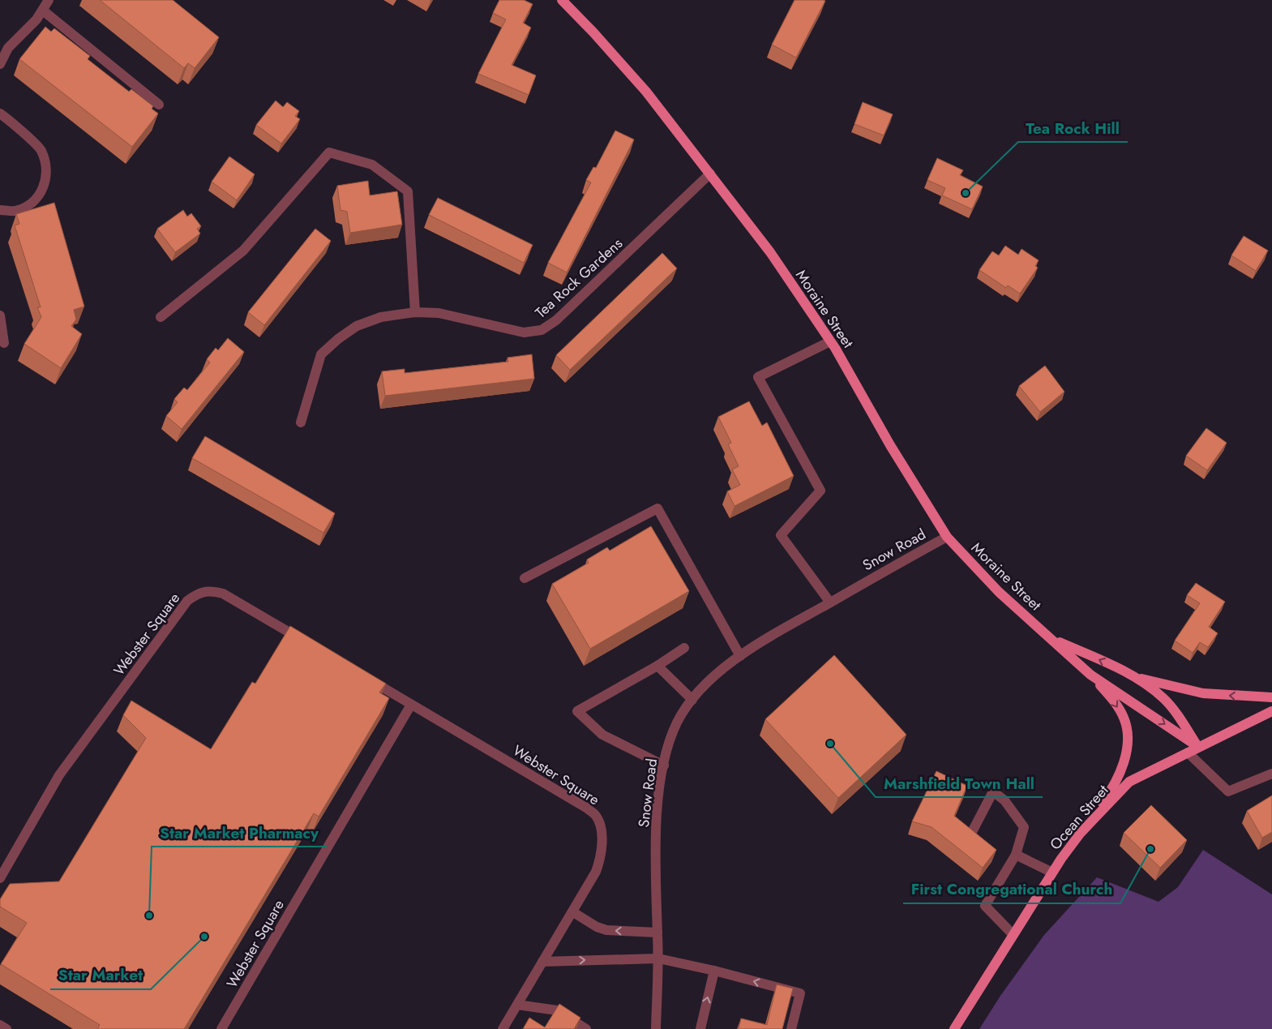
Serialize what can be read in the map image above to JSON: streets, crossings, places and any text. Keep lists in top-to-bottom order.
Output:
{
  "streets": {
    "main road": ["Moraine Street", "Ocean Street"],
    "street": ["Tea Rock Gardens", "Snow Road", "Webster Square"]
  },
  "crossings": [
    ["Tea Rock Gardens", "Moraine Street"],
    ["Moraine Street", "Snow Road"],
    ["Moraine Street", "Ocean Street"]
  ],
  "places": [
    "Tea Rock Hill",
    "Marshfield Town Hall",
    "First Congregational Church",
    "Star Market Pharmacy",
    "Star Market"
  ]
}
